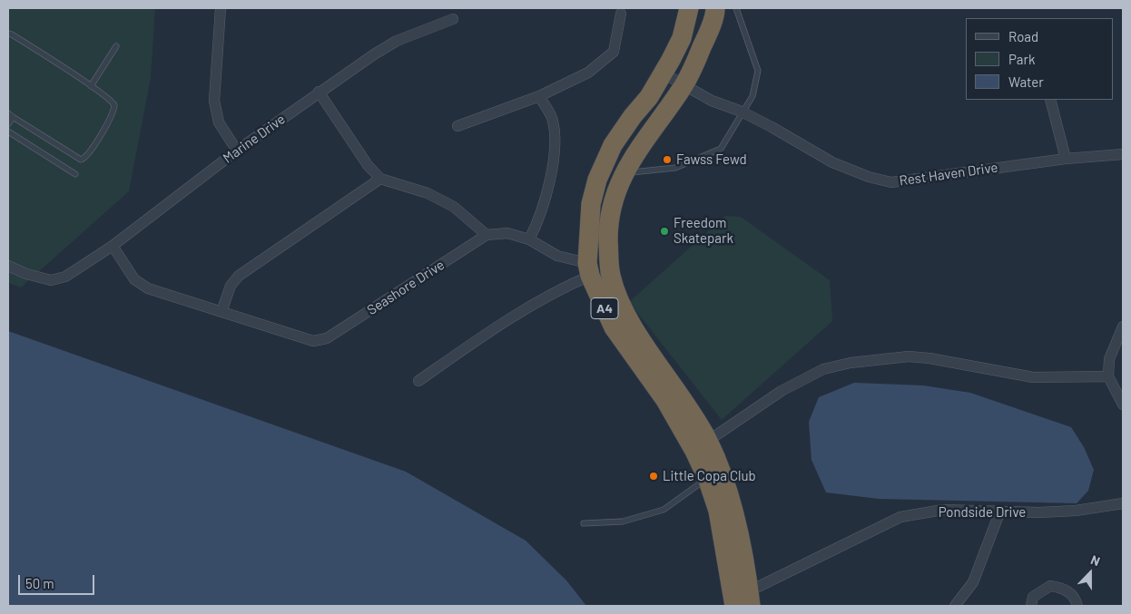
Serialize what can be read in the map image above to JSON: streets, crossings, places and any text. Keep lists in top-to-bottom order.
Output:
{
  "streets": {
    "highway": ["A4"],
    "street": [
      "Marine Drive",
      "Rest Haven Drive",
      "Seashore Drive",
      "Pondside Drive"
    ]
  },
  "crossings": [
    ["Marine Drive", "Seashore Drive"],
    ["Rest Haven Drive", "A4"],
    ["Seashore Drive", "A4"],
    ["A4", "Pondside Drive"]
  ],
  "places": ["Fawss Fewd", "Freedom Skatepark", "Little Copa Club"],
  "legend": ["Road", "Park", "Water"],
  "scale_bar": "50 m",
  "north": "top"
}
